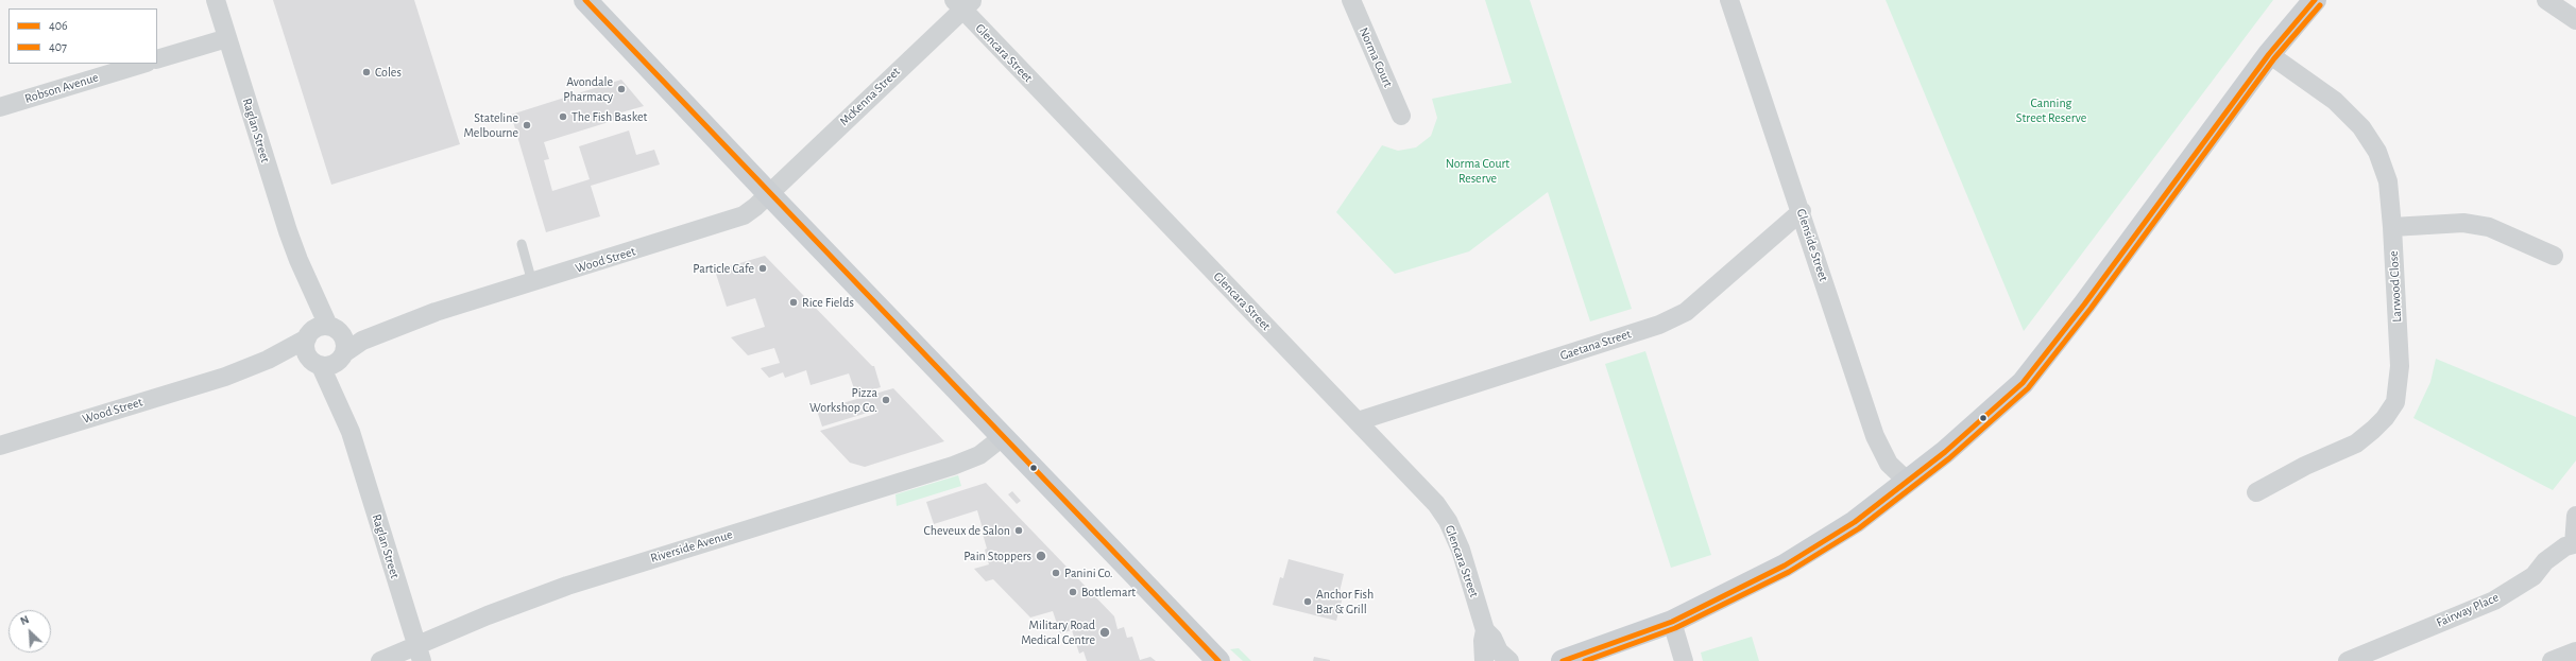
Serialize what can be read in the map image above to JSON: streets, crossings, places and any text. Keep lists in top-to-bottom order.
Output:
{
  "streets": {
    "street": [
      "Glencara Street",
      "Norma Court",
      "Robson Avenue",
      "McKenna Street",
      "Raglan Street",
      "Glenside Street",
      "Wood Street",
      "Larwood Close",
      "Gaetana Street",
      "Riverside Avenue",
      "Fairway Place"
    ]
  },
  "crossings": [
    ["Glencara Street", "McKenna Street"],
    ["Glencara Street", "Gaetana Street"],
    ["McKenna Street", "Wood Street"],
    ["Raglan Street", "Wood Street"],
    ["Raglan Street", "Riverside Avenue"],
    ["Glenside Street", "Gaetana Street"]
  ],
  "parks": ["Canning Street Reserve", "Norma Court Reserve"],
  "places": [
    "Coles",
    "Avondale Pharmacy",
    "The Fish Basket",
    "Stateline Melbourne",
    "Particle Cafe",
    "Rice Fields",
    "Pizza Workshop Co.",
    "Cheveux de Salon",
    "Pain Stoppers",
    "Panini Co.",
    "Bottlemart",
    "Anchor Fish Bar & Grill",
    "Military Road Medical Centre"
  ],
  "lines": ["transit line 406", "transit line 407"],
  "legend": ["406", "407"],
  "north": "top left"
}
